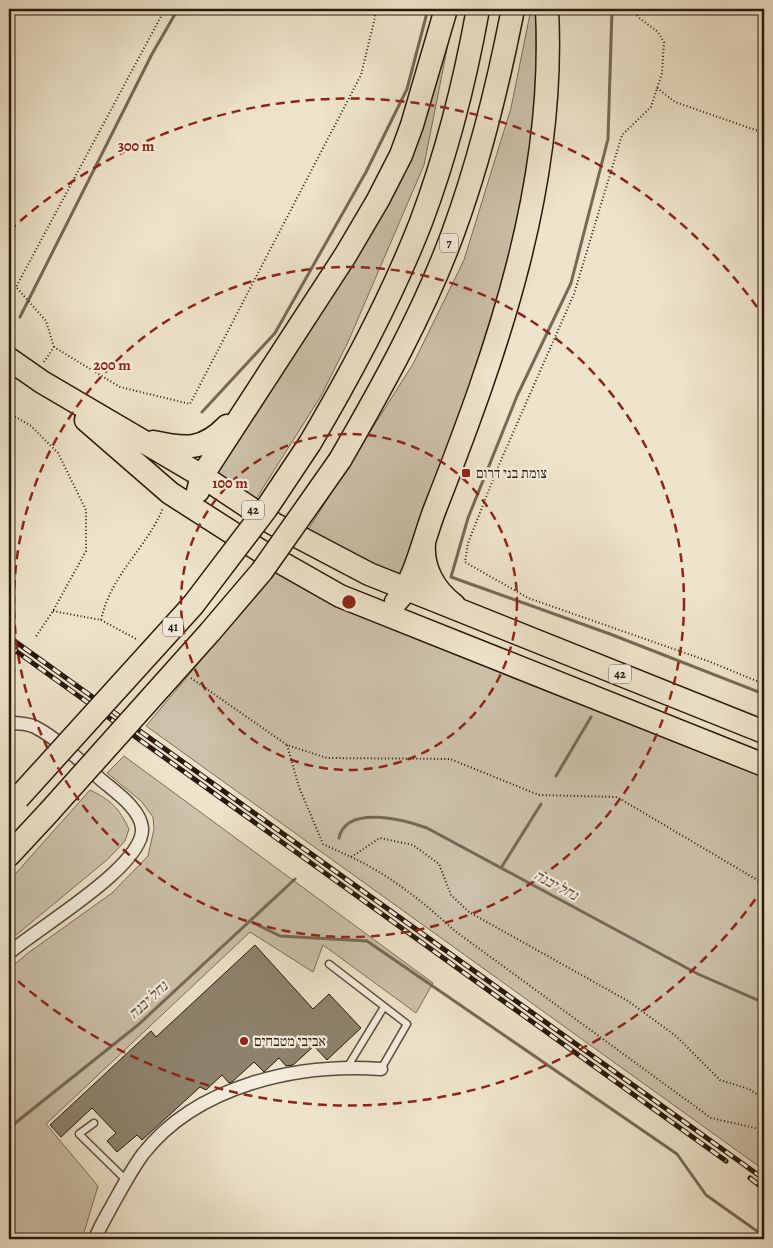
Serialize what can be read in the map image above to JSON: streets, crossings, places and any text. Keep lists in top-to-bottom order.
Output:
{
  "streets": {
    "highway": ["7", "42", "41"]
  },
  "crossings": [
    ["7", "41"]
  ],
  "water": ["נחל יבנה"],
  "places": {
    "transit": ["צומת בני דרום"],
    "other": ["אביבי מטבחים"]
  },
  "rings": ["300 m", "200 m", "100 m"]
}
